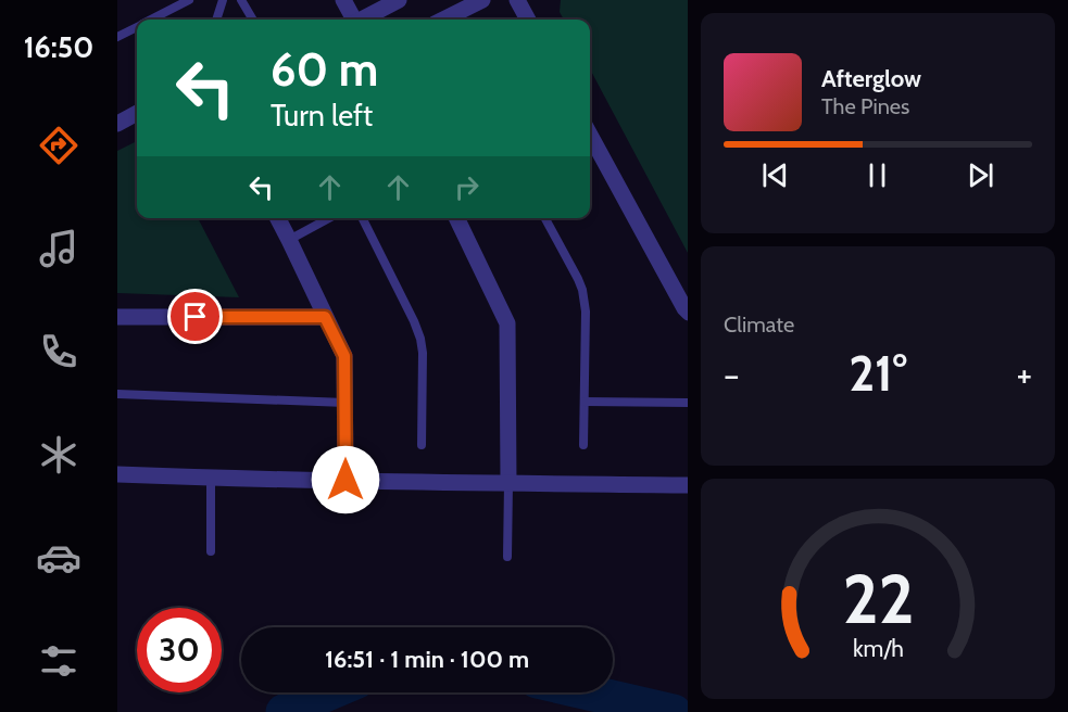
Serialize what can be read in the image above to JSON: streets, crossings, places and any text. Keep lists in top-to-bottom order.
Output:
{
  "page": {
    "tabs": "16:50",
    "turn": ["60 m", "Turn left"],
    "song": ["Afterglow", "The Pines"],
    "tile": "Climate",
    "heat": ["−", "21°", "+"],
    "limit": "30",
    "trip": "16:51 · 1 min · 100 m",
    "gauge": ["22", "km/h"]
  }
}
